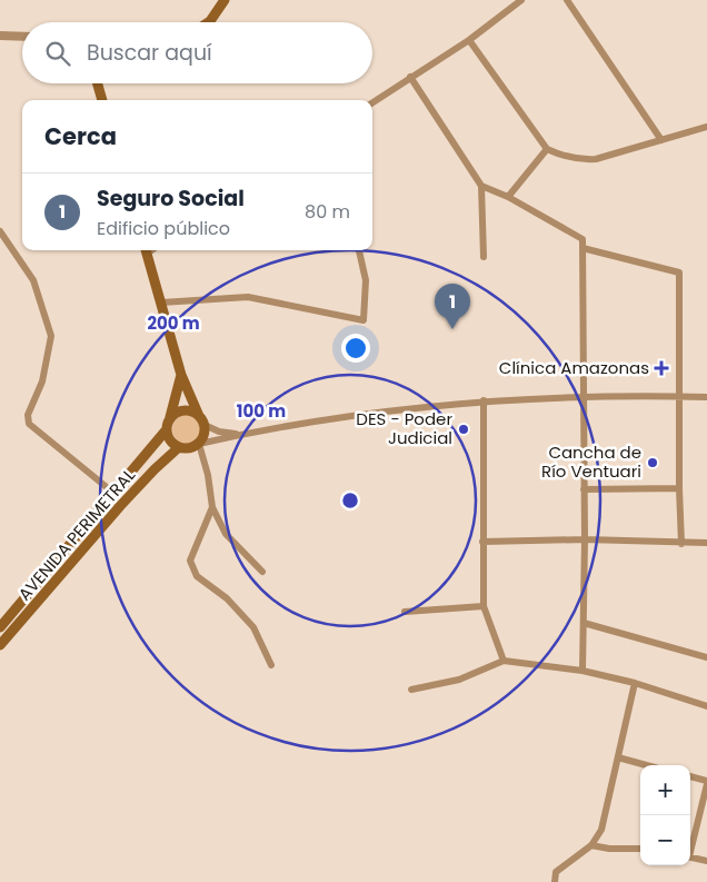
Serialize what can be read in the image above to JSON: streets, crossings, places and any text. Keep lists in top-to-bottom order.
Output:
{
  "streets": {
    "main road": ["AVENIDA PERIMETRAL"]
  },
  "places": {
    "health": ["Clínica Amazonas"],
    "other": ["DES - Poder Judicial", "Cancha de Río Ventuari"]
  },
  "page": {
    "search": "Buscar aquí",
    "heading": "Cerca",
    "list": [
      {
        "mark": "1",
        "name": "Seguro Social",
        "note": "Edificio público",
        "value": "80 m"
      }
    ],
    "pins": "1",
    "map_buttons": ["+", "−"]
  },
  "rings": ["200 m", "100 m"]
}
